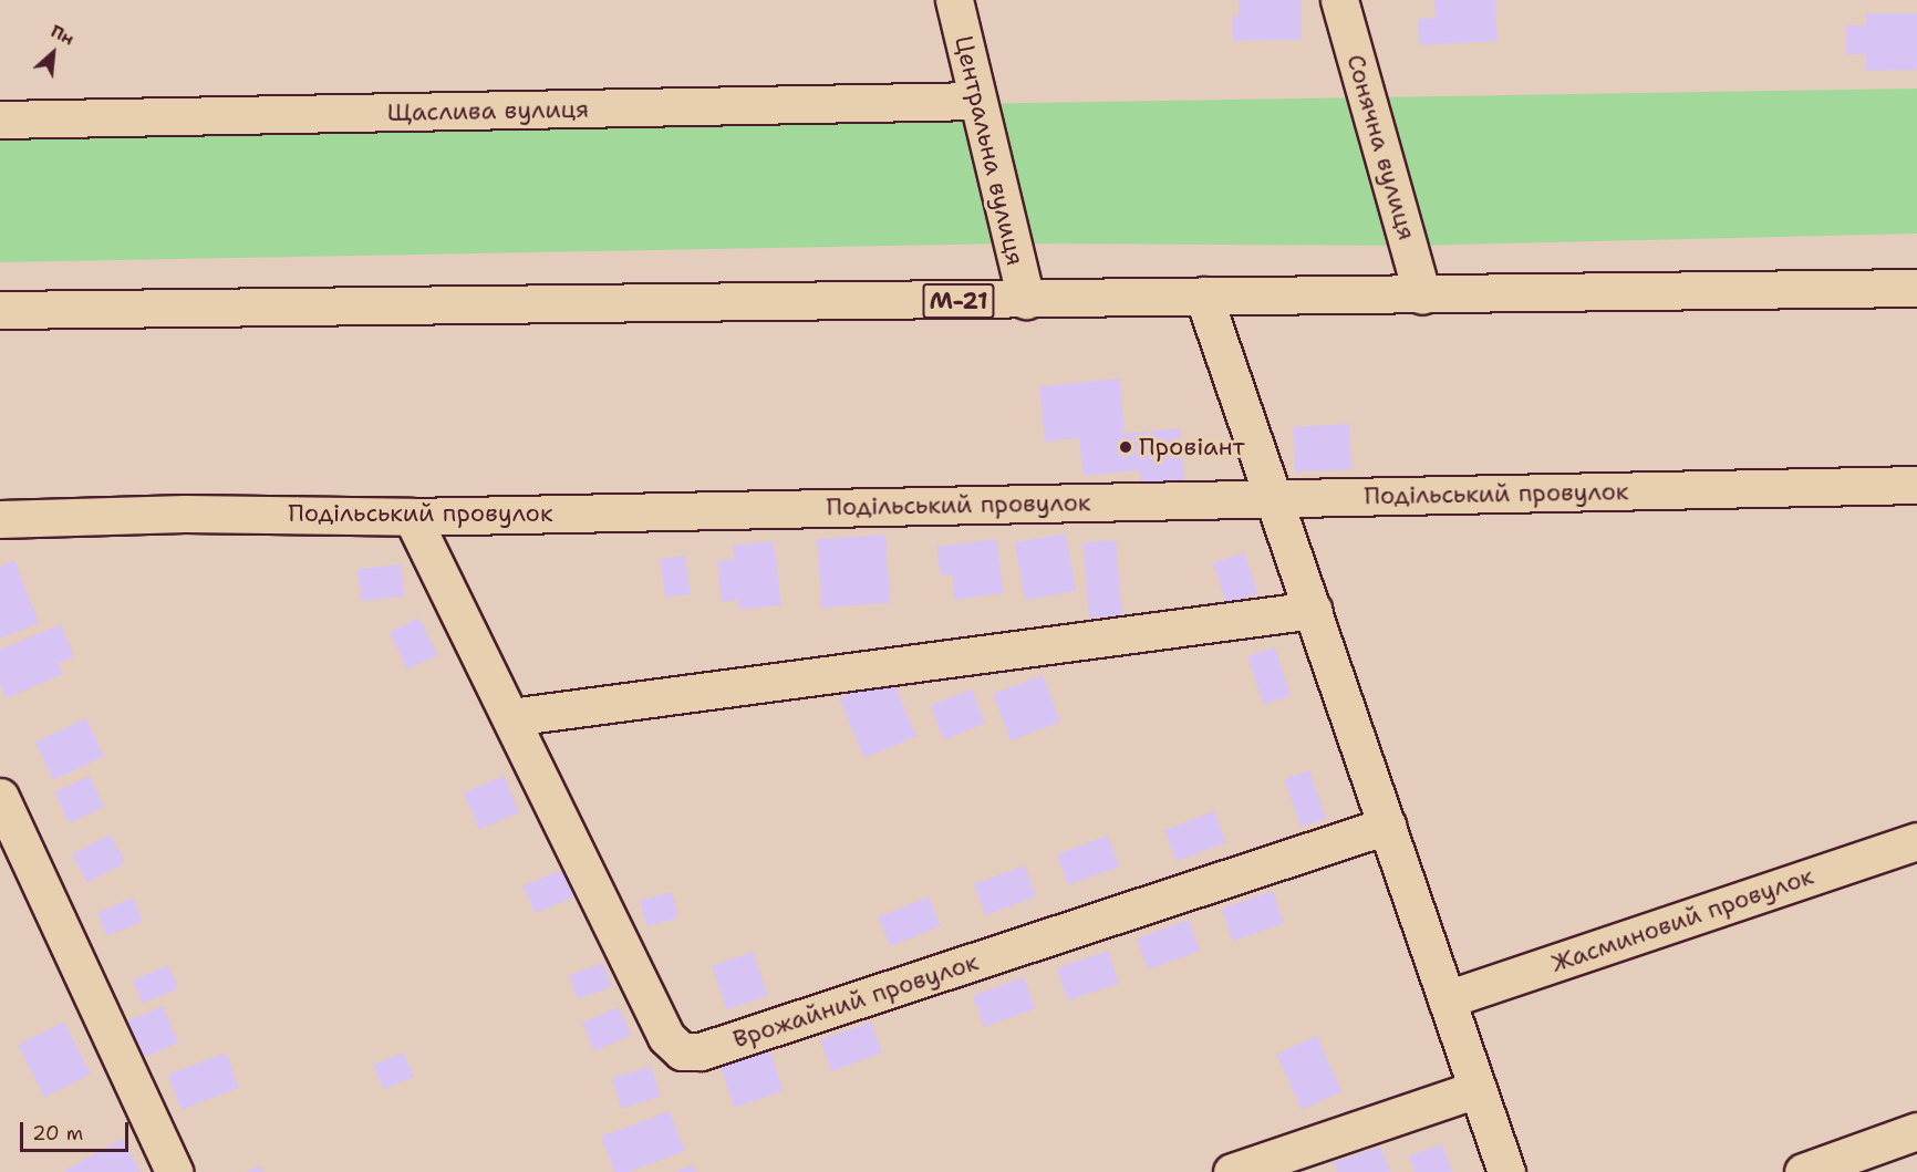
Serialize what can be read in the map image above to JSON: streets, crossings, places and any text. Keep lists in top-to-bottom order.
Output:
{
  "streets": {
    "main road": [
      "Щаслива вулиця",
      "Сонячна вулиця",
      "Центральна вулиця",
      "М-21",
      "Подільський провулок",
      "Жасминовий провулок",
      "Врожайний провулок"
    ]
  },
  "crossings": [
    ["Щаслива вулиця", "Центральна вулиця"],
    ["Сонячна вулиця", "М-21"],
    ["Центральна вулиця", "М-21"],
    ["Подільський провулок", "Врожайний провулок"]
  ],
  "places": ["Провіант"],
  "scale_bar": "20 m",
  "north": "top right"
}
